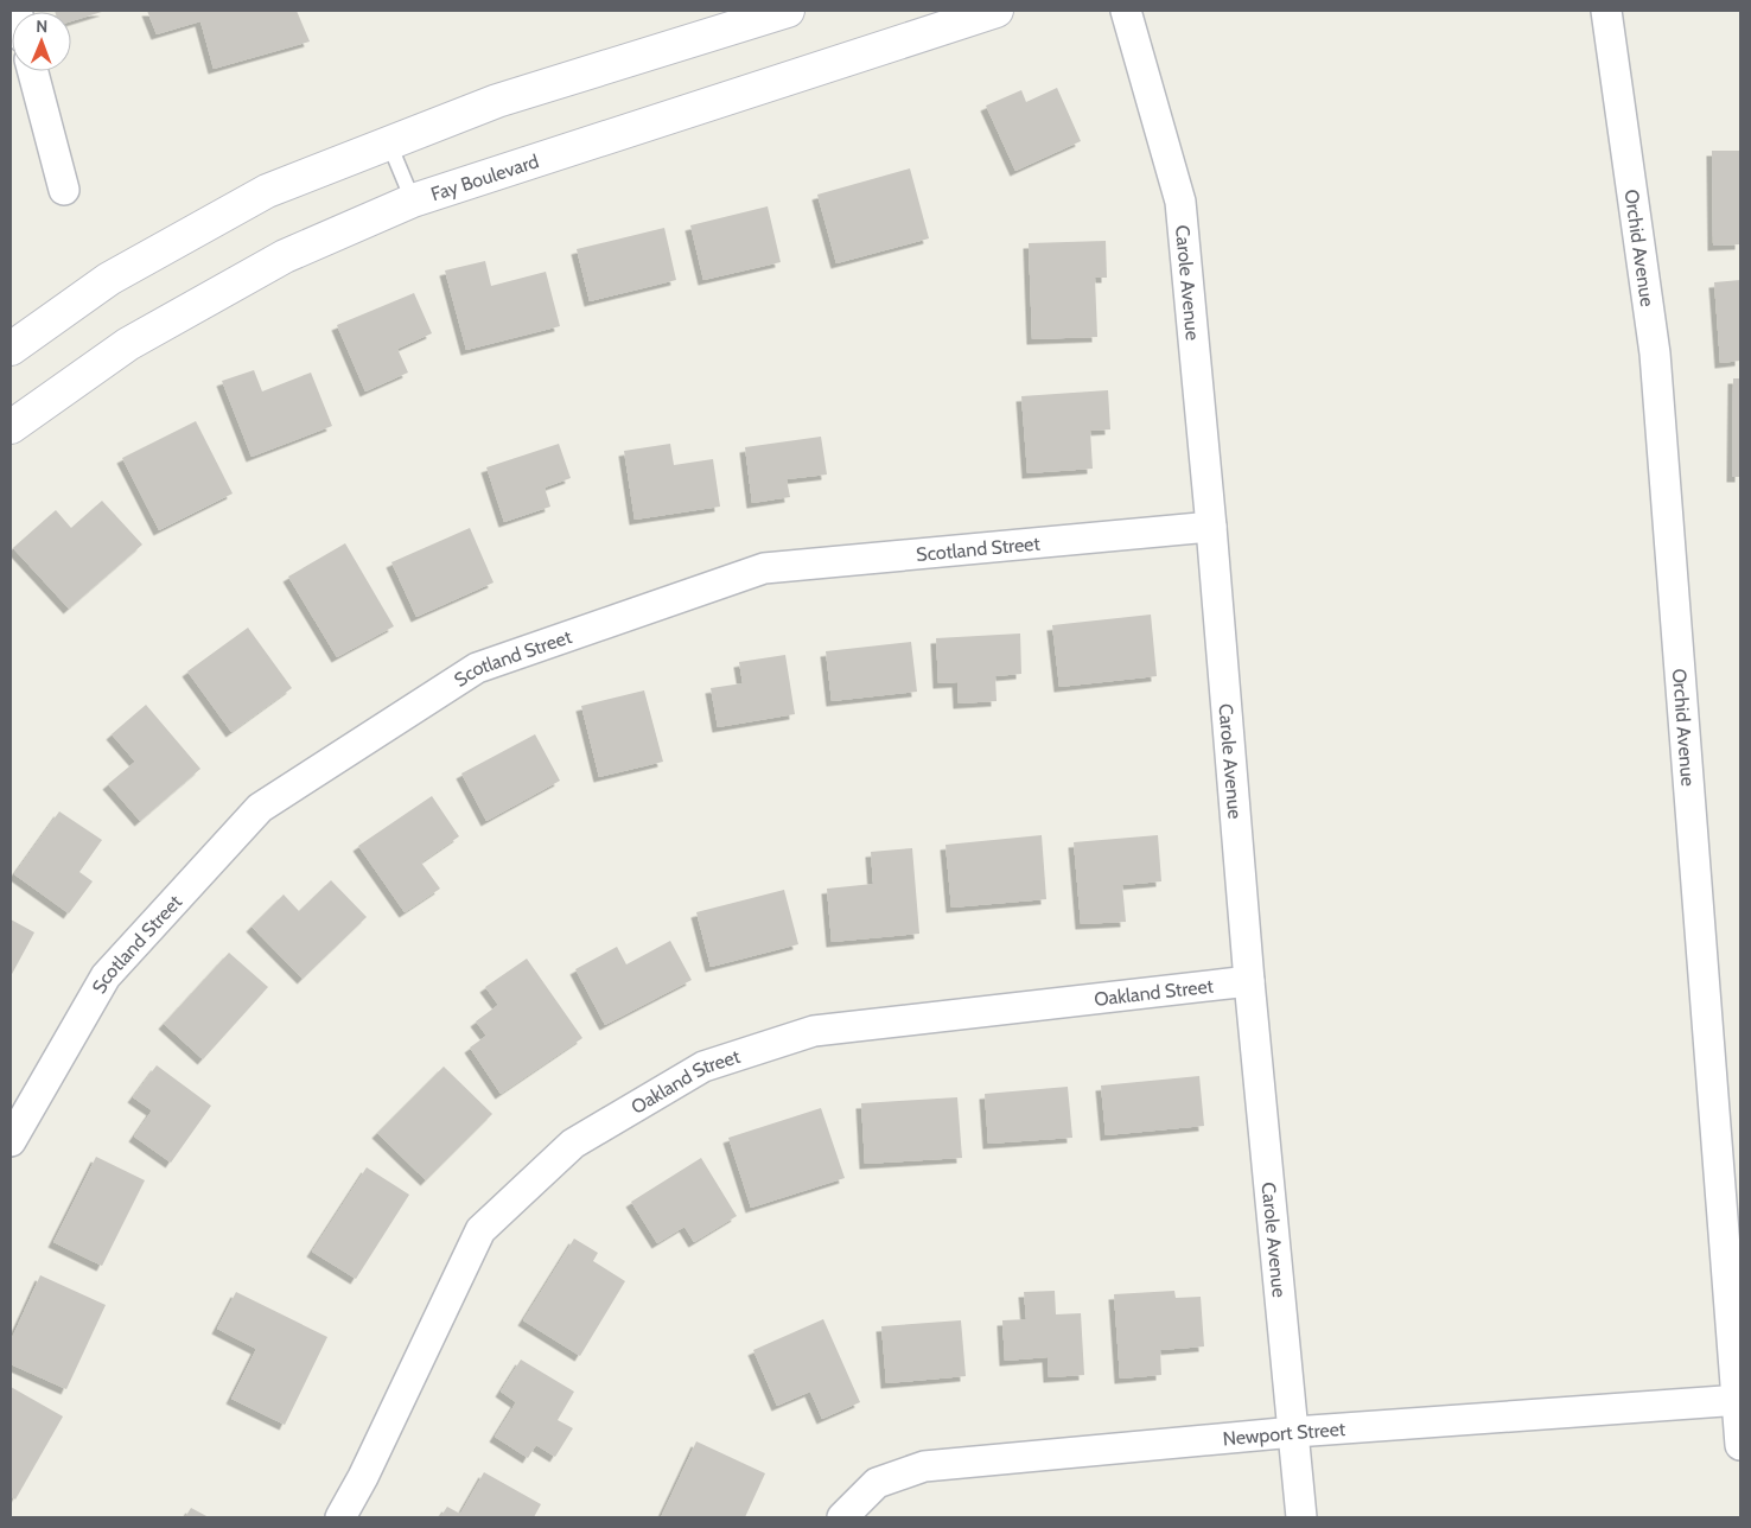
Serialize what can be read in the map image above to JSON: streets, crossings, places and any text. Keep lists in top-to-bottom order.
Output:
{
  "streets": {
    "main road": ["Fay Boulevard"],
    "street": [
      "Orchid Avenue",
      "Carole Avenue",
      "Scotland Street",
      "Oakland Street",
      "Newport Street"
    ]
  },
  "crossings": [
    ["Orchid Avenue", "Newport Street"],
    ["Carole Avenue", "Scotland Street"],
    ["Carole Avenue", "Oakland Street"],
    ["Carole Avenue", "Newport Street"]
  ],
  "north": "top"
}
